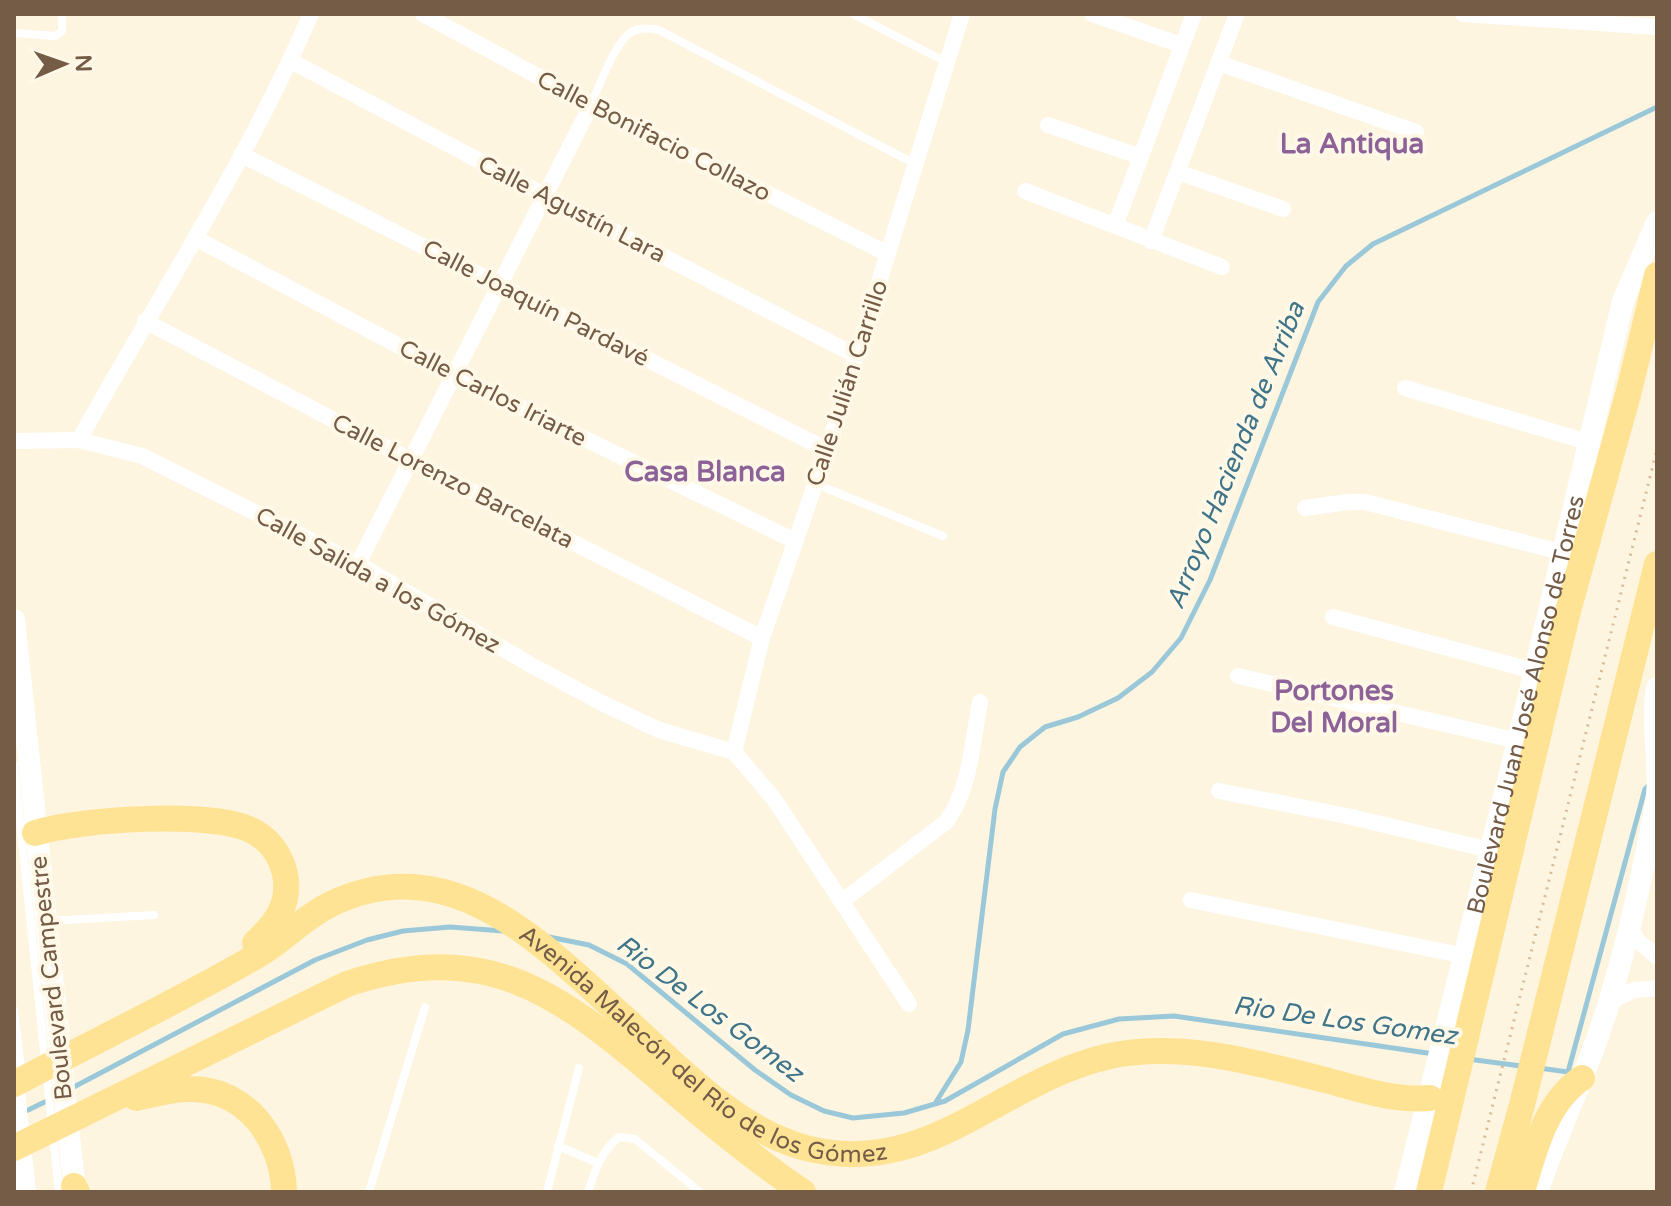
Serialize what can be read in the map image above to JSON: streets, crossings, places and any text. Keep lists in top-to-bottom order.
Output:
{
  "streets": {
    "main road": ["Boulevard Juan José Alonso de Torres", "Avenida Malecón del Río de los Gómez"],
    "street": [
      "Calle Bonifacio Collazo",
      "Calle Agustín Lara",
      "Calle Joaquín Pardavé",
      "Calle Julián Carrillo",
      "Calle Carlos Iriarte",
      "Calle Lorenzo Barcelata",
      "Calle Salida a los Gómez",
      "Boulevard Campestre"
    ]
  },
  "crossings": [
    ["Calle Bonifacio Collazo", "Calle Julián Carrillo"],
    ["Calle Agustín Lara", "Calle Julián Carrillo"],
    ["Calle Joaquín Pardavé", "Calle Julián Carrillo"],
    ["Calle Julián Carrillo", "Calle Carlos Iriarte"],
    ["Calle Julián Carrillo", "Calle Lorenzo Barcelata"],
    ["Calle Julián Carrillo", "Calle Salida a los Gómez"],
    ["Boulevard Juan José Alonso de Torres", "Avenida Malecón del Río de los Gómez"]
  ],
  "districts": ["La Antiqua", "Casa Blanca", "Portones Del Moral"],
  "water": ["Arroyo Hacienda de Arriba", "Rio De Los Gomez"],
  "north": "right"
}
